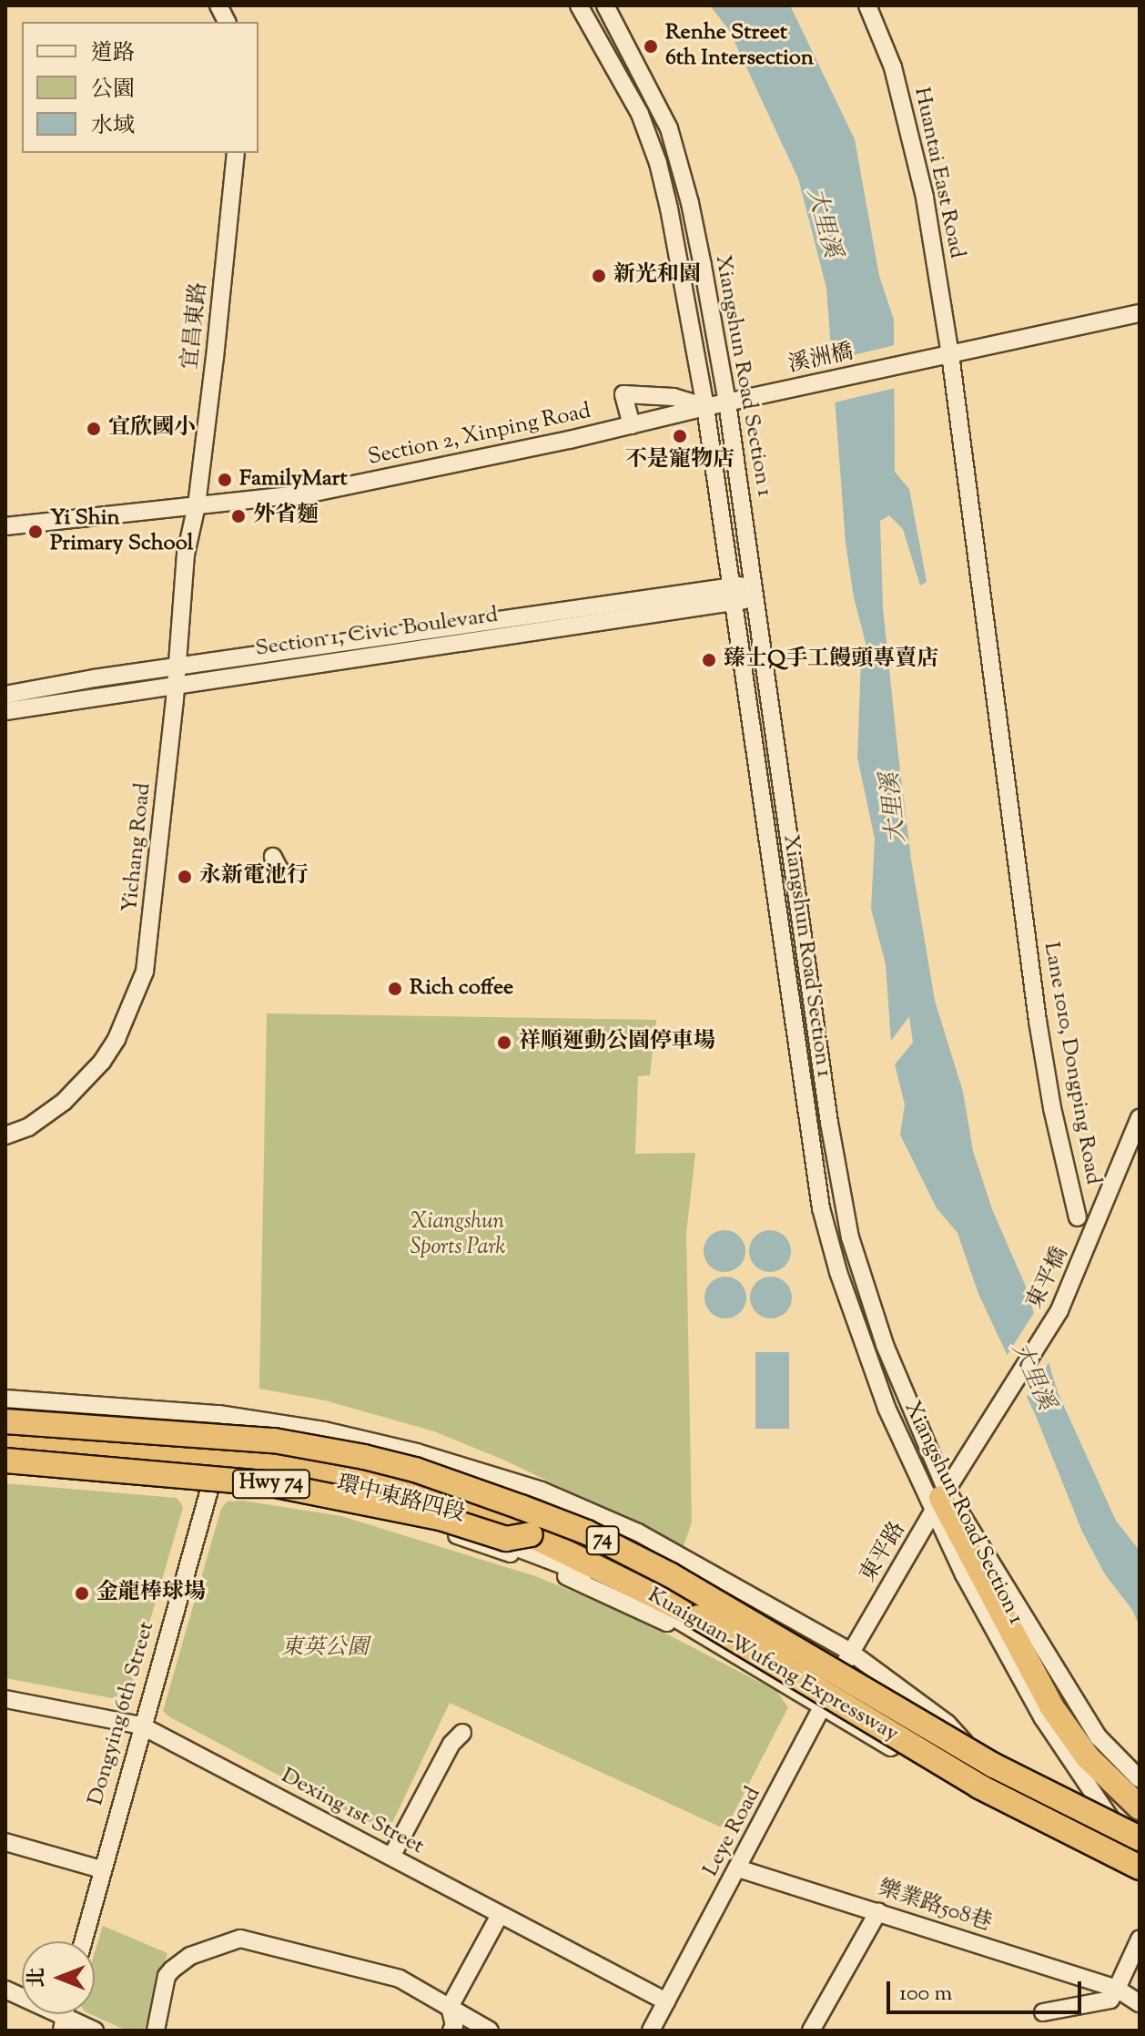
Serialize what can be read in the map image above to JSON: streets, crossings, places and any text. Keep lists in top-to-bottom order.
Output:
{
  "streets": {
    "highway": ["Hwy 74", "74", "Kuaiguan-Wufeng Expressway"],
    "street": [
      "Huantai East Road",
      "宜昌東路",
      "溪洲橋",
      "Xiangshun Road Section 1",
      "Section 2, Xinping Road",
      "Section 1, Civic Boulevard",
      "Yichang Road",
      "Lane 1010, Dongping Road",
      "東平橋",
      "環中東路四段",
      "東平路",
      "Dongying 6th Street",
      "Dexing 1st Street",
      "Leye Road",
      "樂業路508巷"
    ]
  },
  "crossings": [
    ["Huantai East Road", "溪洲橋"],
    ["Huantai East Road", "Lane 1010, Dongping Road"],
    ["宜昌東路", "Section 2, Xinping Road"],
    ["宜昌東路", "Yichang Road"],
    ["溪洲橋", "Xiangshun Road Section 1"],
    ["溪洲橋", "Section 2, Xinping Road"],
    ["Xiangshun Road Section 1", "Section 2, Xinping Road"],
    ["Xiangshun Road Section 1", "Section 1, Civic Boulevard"],
    ["Xiangshun Road Section 1", "東平路"],
    ["Section 2, Xinping Road", "Yichang Road"],
    ["Section 1, Civic Boulevard", "Yichang Road"],
    ["東平橋", "東平路"],
    ["Hwy 74", "Kuaiguan-Wufeng Expressway"],
    ["環中東路四段", "Dongying 6th Street"],
    ["東平路", "Leye Road"],
    ["Dongying 6th Street", "Dexing 1st Street"],
    ["Dexing 1st Street", "Leye Road"],
    ["Leye Road", "樂業路508巷"]
  ],
  "water": ["大里溪"],
  "parks": ["Xiangshun Sports Park", "東英公園"],
  "places": [
    "Renhe Street 6th Intersection",
    "新光和園",
    "宜欣國小",
    "不是寵物店",
    "FamilyMart",
    "外省麵",
    "Yi Shin Primary School",
    "臻士Q手工饅頭專賣店",
    "永新電池行",
    "Rich coffee",
    "祥順運動公園停車場",
    "金龍棒球場"
  ],
  "legend": ["道路", "公園", "水域"],
  "scale_bar": "100 m",
  "north": "left"
}
